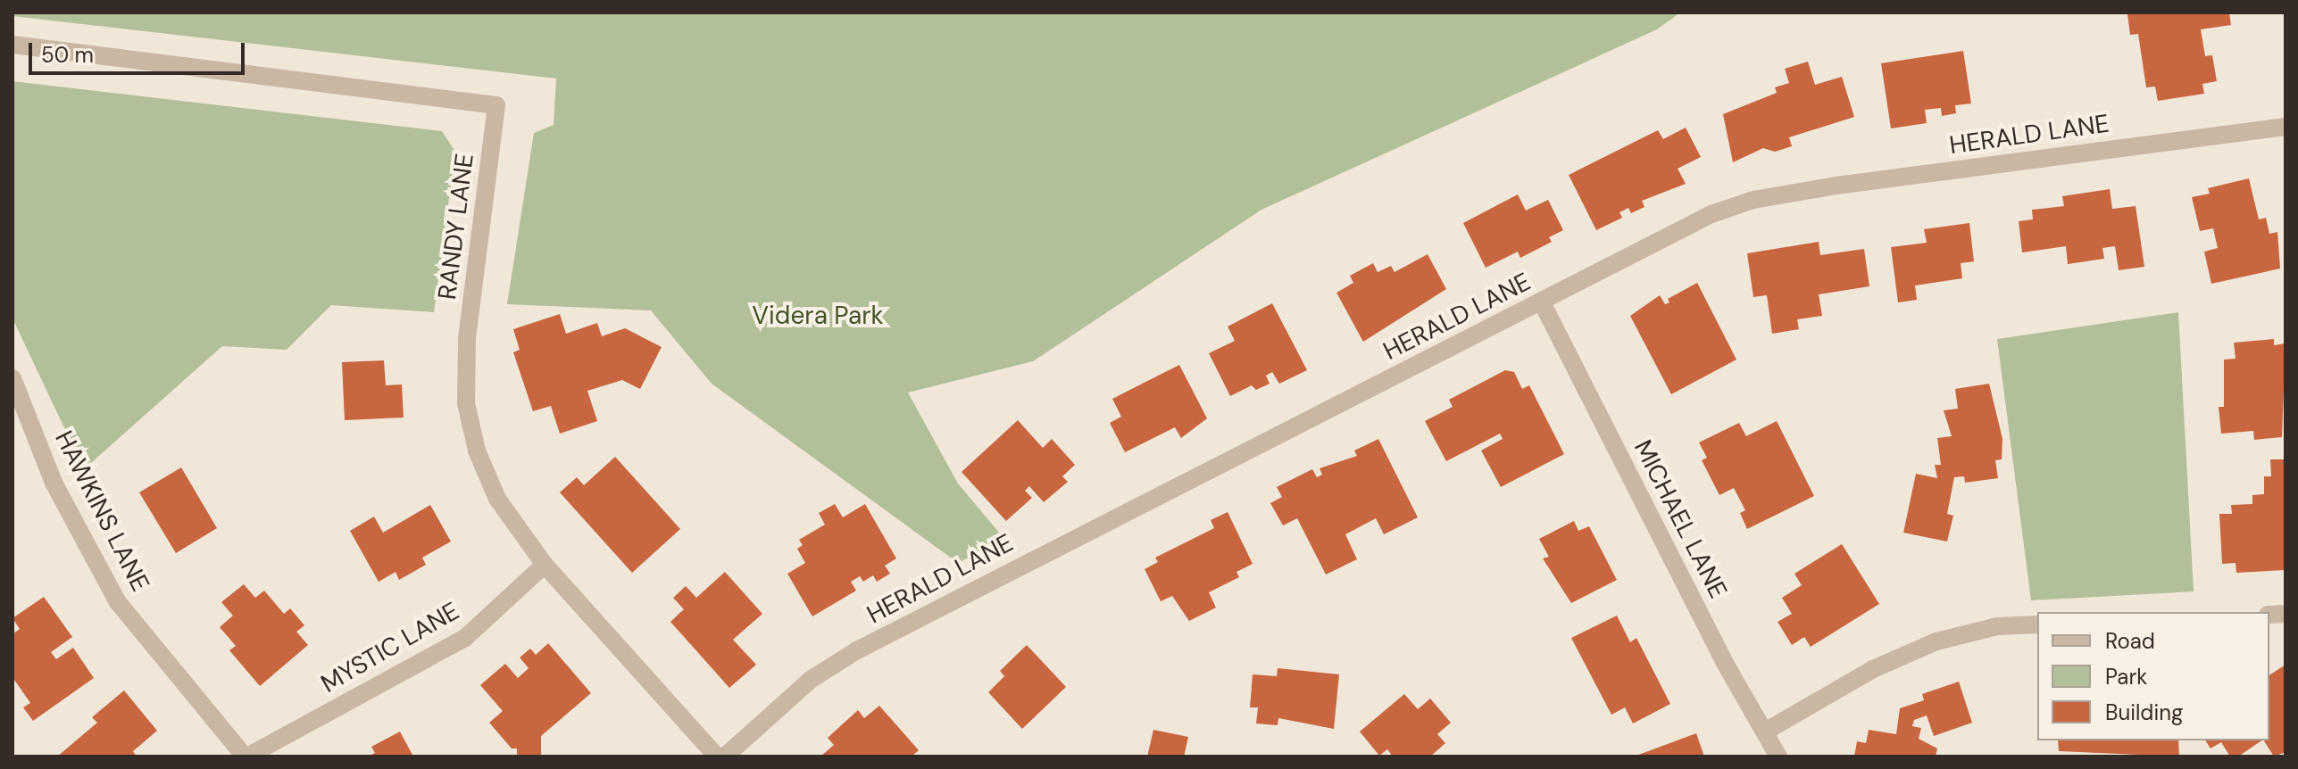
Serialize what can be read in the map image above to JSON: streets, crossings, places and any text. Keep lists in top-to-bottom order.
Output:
{
  "streets": {
    "street": [
      "HERALD LANE",
      "RANDY LANE",
      "HAWKINS LANE",
      "MICHAEL LANE",
      "MYSTIC LANE"
    ]
  },
  "crossings": [
    ["HERALD LANE", "MICHAEL LANE"],
    ["RANDY LANE", "MYSTIC LANE"],
    ["HAWKINS LANE", "MYSTIC LANE"]
  ],
  "parks": ["Videra Park"],
  "legend": ["Road", "Park", "Building"],
  "scale_bar": "50 m"
}
